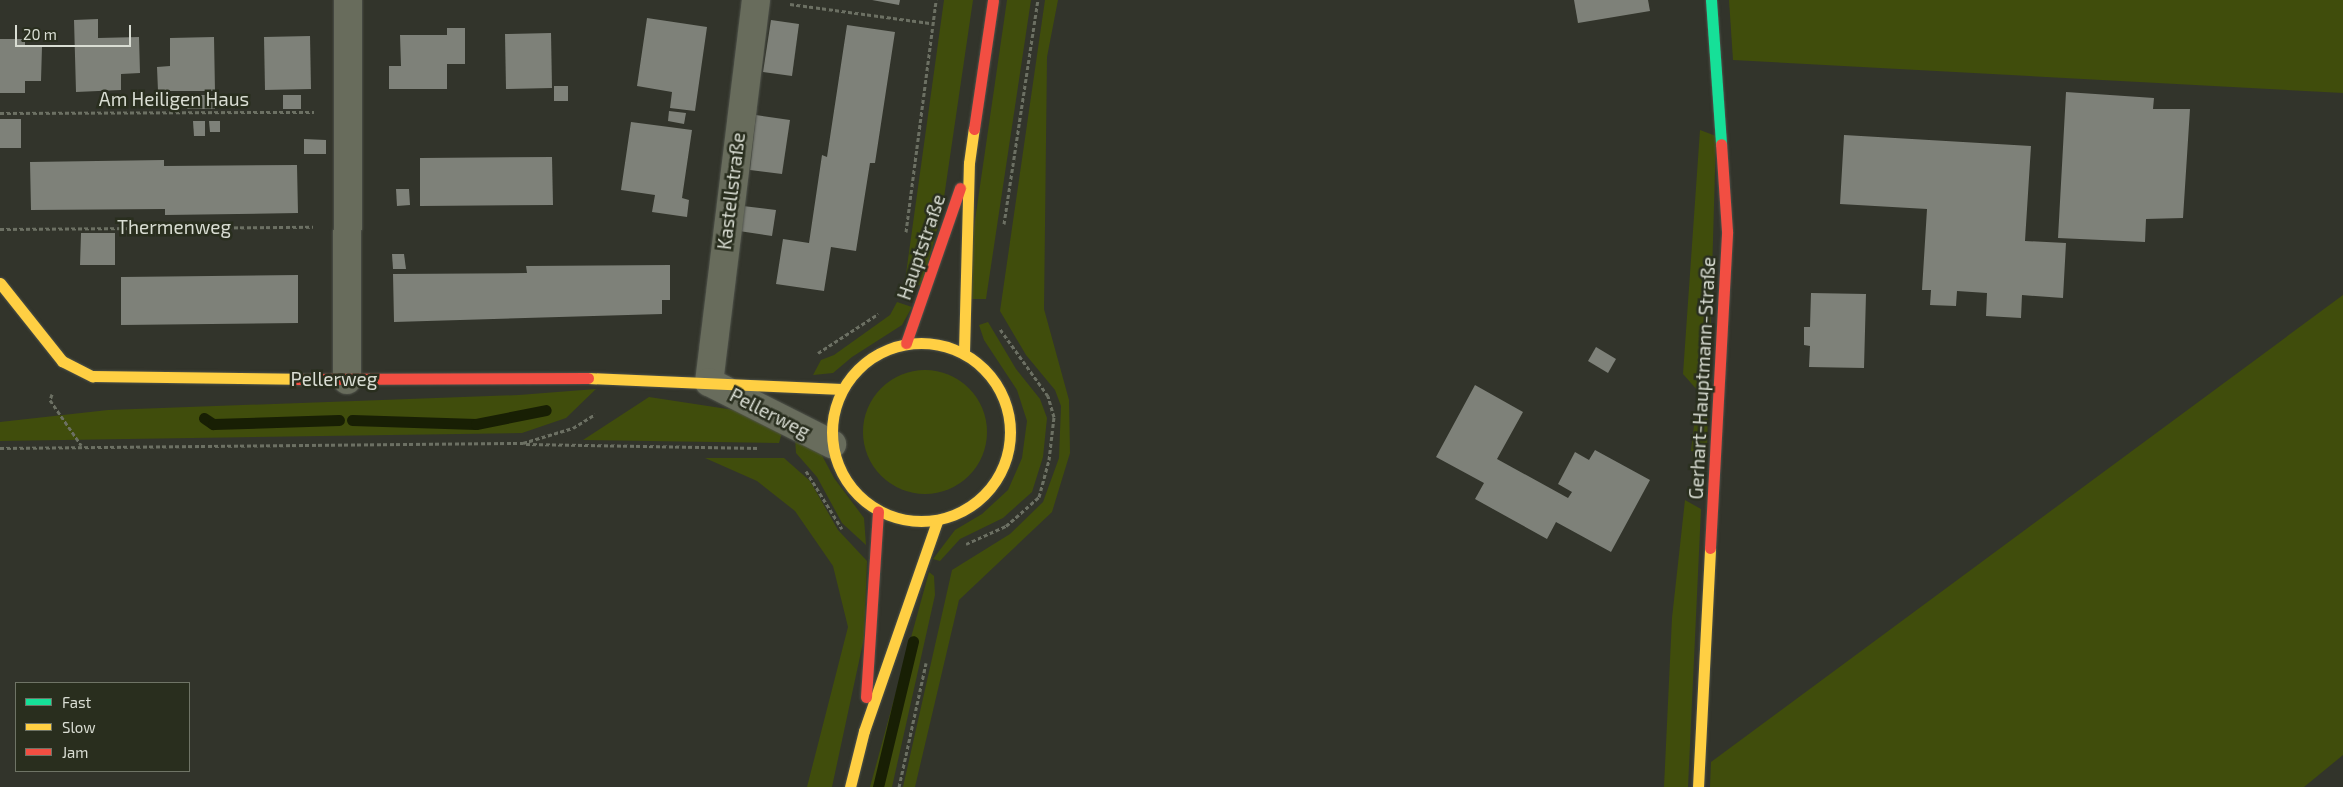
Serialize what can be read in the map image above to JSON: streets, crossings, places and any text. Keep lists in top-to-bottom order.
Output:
{
  "streets": {
    "street": [
      "Kastellstraße",
      "Hauptstraße",
      "Gerhart-Hauptmann-Straße",
      "Pellerweg"
    ],
    "path": ["Am Heiligen Haus", "Thermenweg"]
  },
  "crossings": [
    ["Kastellstraße", "Pellerweg"]
  ],
  "legend": ["Fast", "Slow", "Jam"],
  "scale_bar": "20 m"
}
